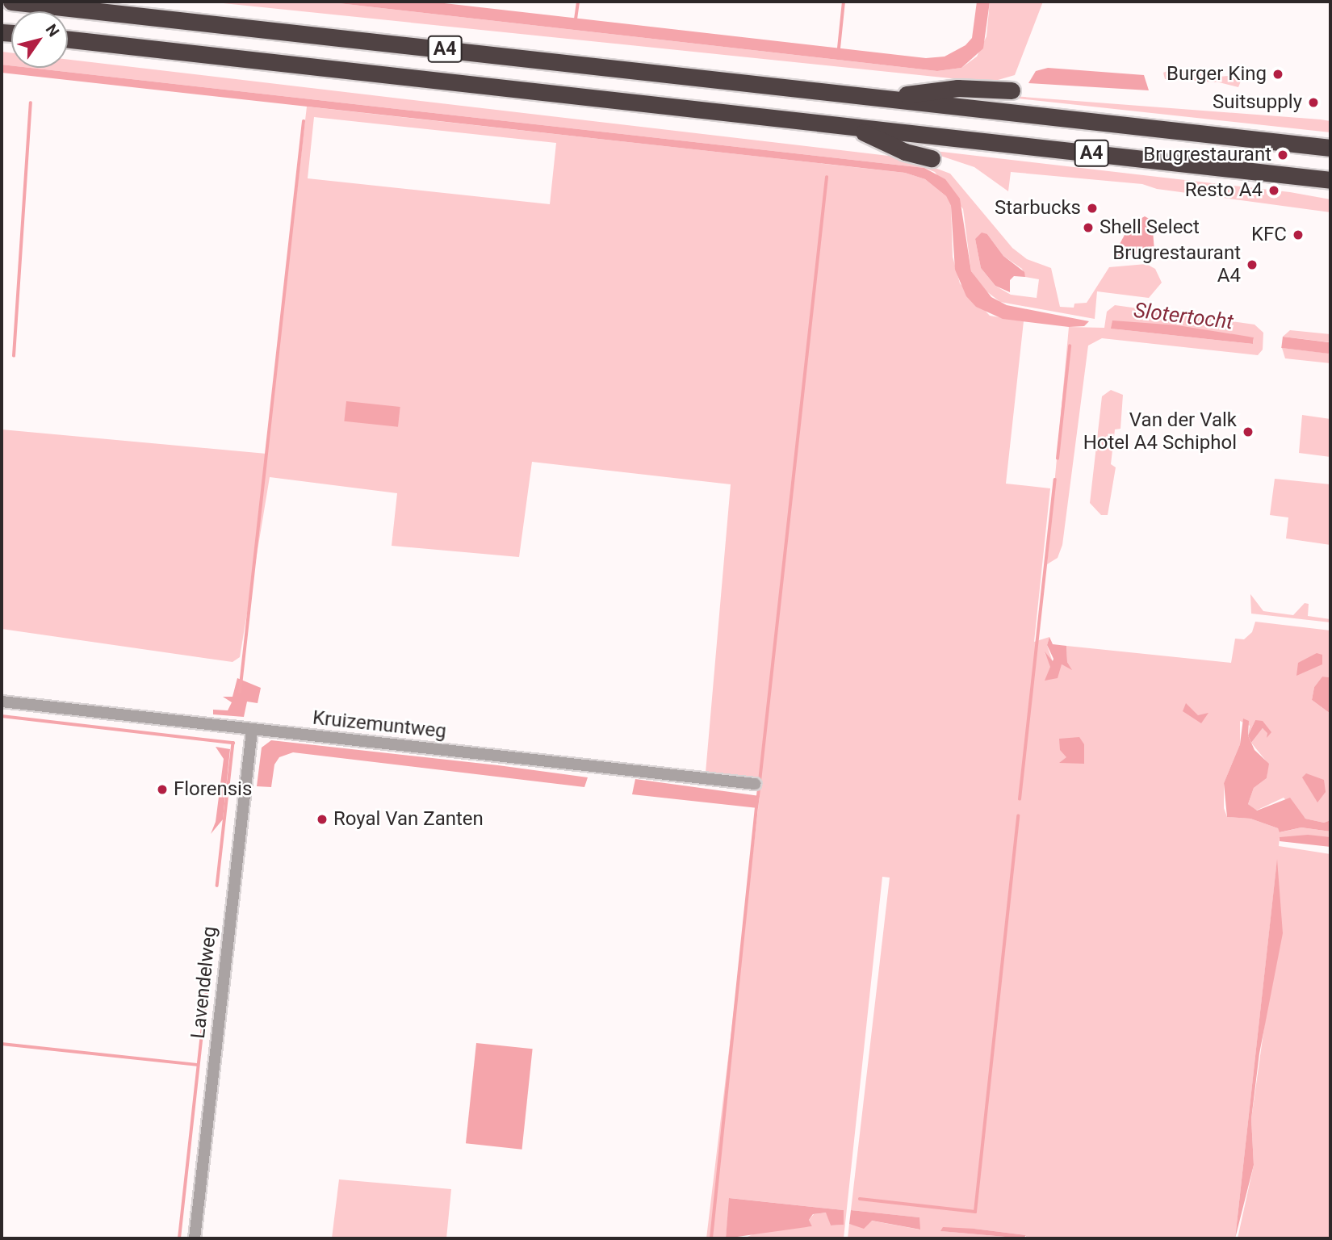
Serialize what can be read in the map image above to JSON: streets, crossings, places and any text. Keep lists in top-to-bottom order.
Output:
{
  "streets": {
    "highway": ["A4"],
    "street": ["Kruizemuntweg", "Lavendelweg"]
  },
  "crossings": [
    ["Kruizemuntweg", "Lavendelweg"]
  ],
  "water": ["Slotertocht"],
  "places": [
    "Burger King",
    "Suitsupply",
    "Brugrestaurant",
    "Resto A4",
    "Starbucks",
    "Shell Select",
    "KFC",
    "Brugrestaurant A4",
    "Van der Valk Hotel A4 Schiphol",
    "Florensis",
    "Royal Van Zanten"
  ],
  "north": "top right"
}
